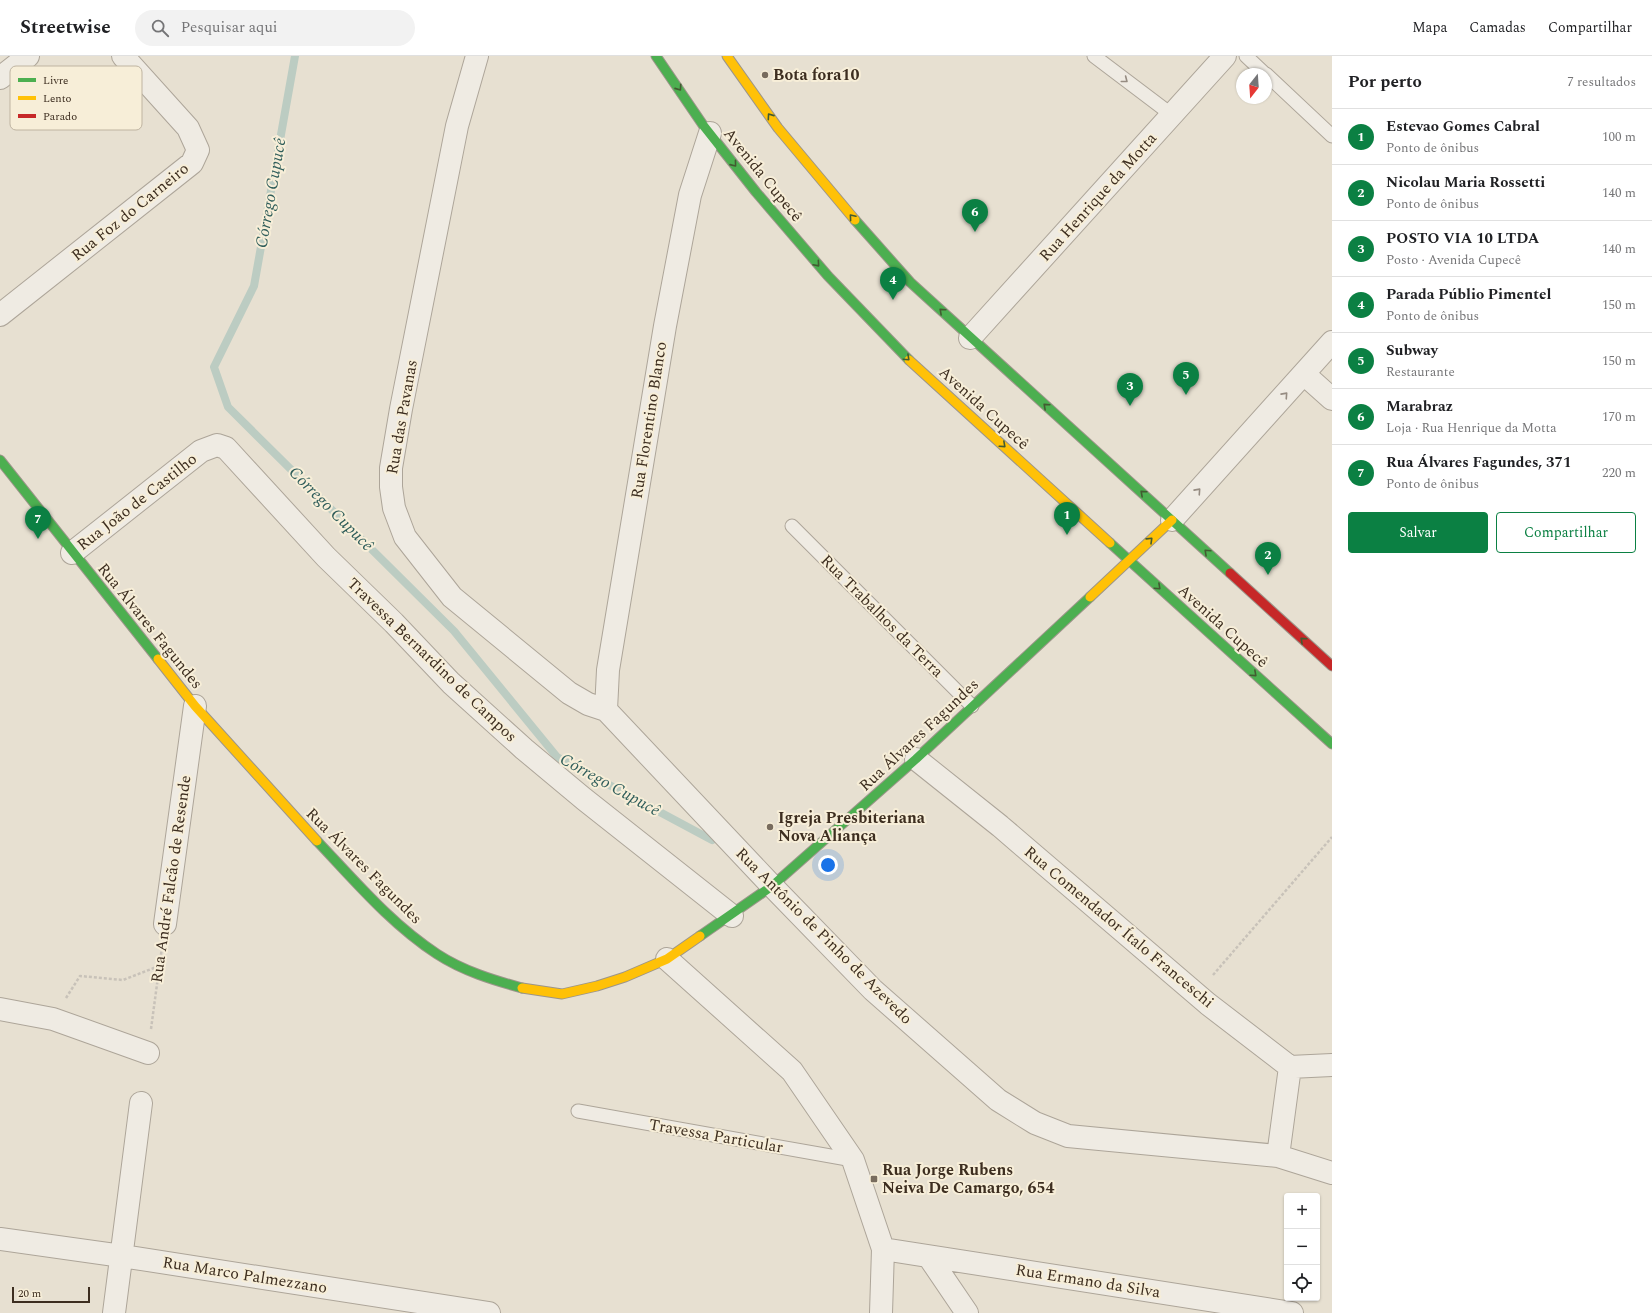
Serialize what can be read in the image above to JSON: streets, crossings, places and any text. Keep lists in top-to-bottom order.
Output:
{
  "streets": {
    "main road": ["Avenida Cupecê", "Rua Álvares Fagundes"],
    "street": [
      "Rua Henrique da Motta",
      "Rua Foz do Carneiro",
      "Rua das Pavanas",
      "Rua Florentino Blanco",
      "Rua João de Castilho",
      "Travessa Bernardino de Campos",
      "Rua André Falcão de Resende",
      "Rua Comendador Ítalo Franceschi",
      "Rua Antônio de Pinho de Azevedo",
      "Rua Marco Palmezzano",
      "Rua Ermano da Silva"
    ],
    "lane": ["Rua Trabalhos da Terra", "Travessa Particular"]
  },
  "crossings": [
    ["Avenida Cupecê", "Rua Florentino Blanco"],
    ["Avenida Cupecê", "Rua Álvares Fagundes"],
    ["Rua das Pavanas", "Rua Florentino Blanco"],
    ["Rua das Pavanas", "Rua Antônio de Pinho de Azevedo"],
    ["Rua Florentino Blanco", "Rua Antônio de Pinho de Azevedo"],
    ["Rua João de Castilho", "Rua Álvares Fagundes"],
    ["Rua João de Castilho", "Travessa Bernardino de Campos"],
    ["Rua Trabalhos da Terra", "Rua Álvares Fagundes"],
    ["Rua Álvares Fagundes", "Travessa Bernardino de Campos"],
    ["Rua Álvares Fagundes", "Rua André Falcão de Resende"],
    ["Rua Álvares Fagundes", "Rua Comendador Ítalo Franceschi"],
    ["Rua Álvares Fagundes", "Rua Antônio de Pinho de Azevedo"]
  ],
  "water": ["Córrego Cupucê"],
  "places": {
    "other": ["Bota fora10", "Igreja Presbiteriana Nova Aliança"],
    "transit": ["Rua Jorge Rubens Neiva De Camargo, 654"]
  },
  "legend": ["Livre", "Lento", "Parado"],
  "scale_bar": "20 m",
  "north": "bottom",
  "page": {
    "header": "Streetwise",
    "search": "Pesquisar aqui",
    "nav": ["Mapa", "Camadas", "Compartilhar"],
    "heading": ["Por perto", "7 resultados"],
    "list": [
      {
        "mark": "1",
        "name": "Estevao Gomes Cabral",
        "note": "Ponto de ônibus",
        "value": "100 m"
      },
      {
        "mark": "2",
        "name": "Nicolau Maria Rossetti",
        "note": "Ponto de ônibus",
        "value": "140 m"
      },
      {
        "mark": "3",
        "name": "POSTO VIA 10 LTDA",
        "note": "Posto · Avenida Cupecê",
        "value": "140 m"
      },
      {
        "mark": "4",
        "name": "Parada Públio Pimentel",
        "note": "Ponto de ônibus",
        "value": "150 m"
      },
      {
        "mark": "5",
        "name": "Subway",
        "note": "Restaurante",
        "value": "150 m"
      },
      {
        "mark": "6",
        "name": "Marabraz",
        "note": "Loja · Rua Henrique da Motta",
        "value": "170 m"
      },
      {
        "mark": "7",
        "name": "Rua Álvares Fagundes, 371",
        "note": "Ponto de ônibus",
        "value": "220 m"
      }
    ],
    "pins": [
      "6",
      "4",
      "5",
      "3",
      "1",
      "7",
      "2"
    ],
    "buttons": ["Salvar", "Compartilhar"],
    "map_buttons": ["+", "−"],
    "scale": "20 m"
  }
}
